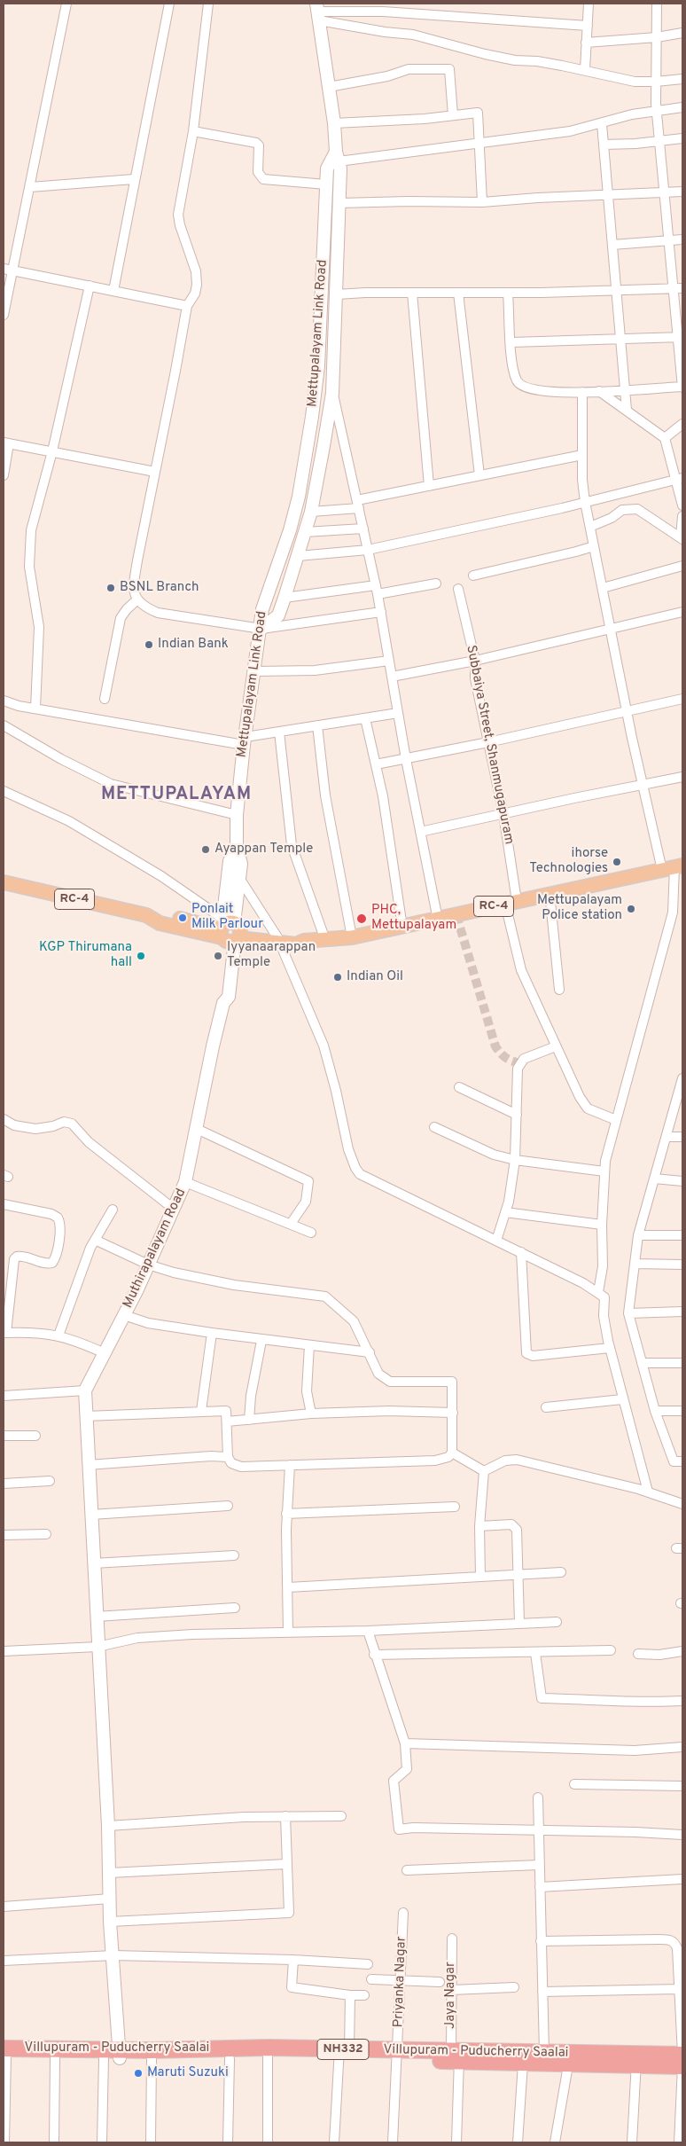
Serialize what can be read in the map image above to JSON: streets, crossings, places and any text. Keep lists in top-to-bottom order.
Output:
{
  "streets": {
    "highway": ["Villupuram - Puducherry Saalai", "NH332"],
    "main road": ["RC-4"],
    "street": [
      "Mettupalayam Link Road",
      "Subbaiya Street, Shanmugapuram",
      "Muthirapalayam Road",
      "Priyanka Nagar",
      "Jaya Nagar"
    ]
  },
  "crossings": [
    ["Mettupalayam Link Road", "RC-4"],
    ["Mettupalayam Link Road", "Muthirapalayam Road"],
    ["Subbaiya Street, Shanmugapuram", "RC-4"],
    ["RC-4", "Muthirapalayam Road"],
    ["Priyanka Nagar", "Villupuram - Puducherry Saalai"],
    ["Jaya Nagar", "Villupuram - Puducherry Saalai"]
  ],
  "districts": ["METTUPALAYAM"],
  "places": [
    "BSNL Branch",
    "Indian Bank",
    "Ayappan Temple",
    "ihorse Technologies",
    "Mettupalayam Police station",
    "Ponlait Milk Parlour",
    "PHC, Mettupalayam",
    "KGP Thirumana hall",
    "Iyyanaarappan Temple",
    "Indian Oil",
    "Maruti Suzuki"
  ]
}
